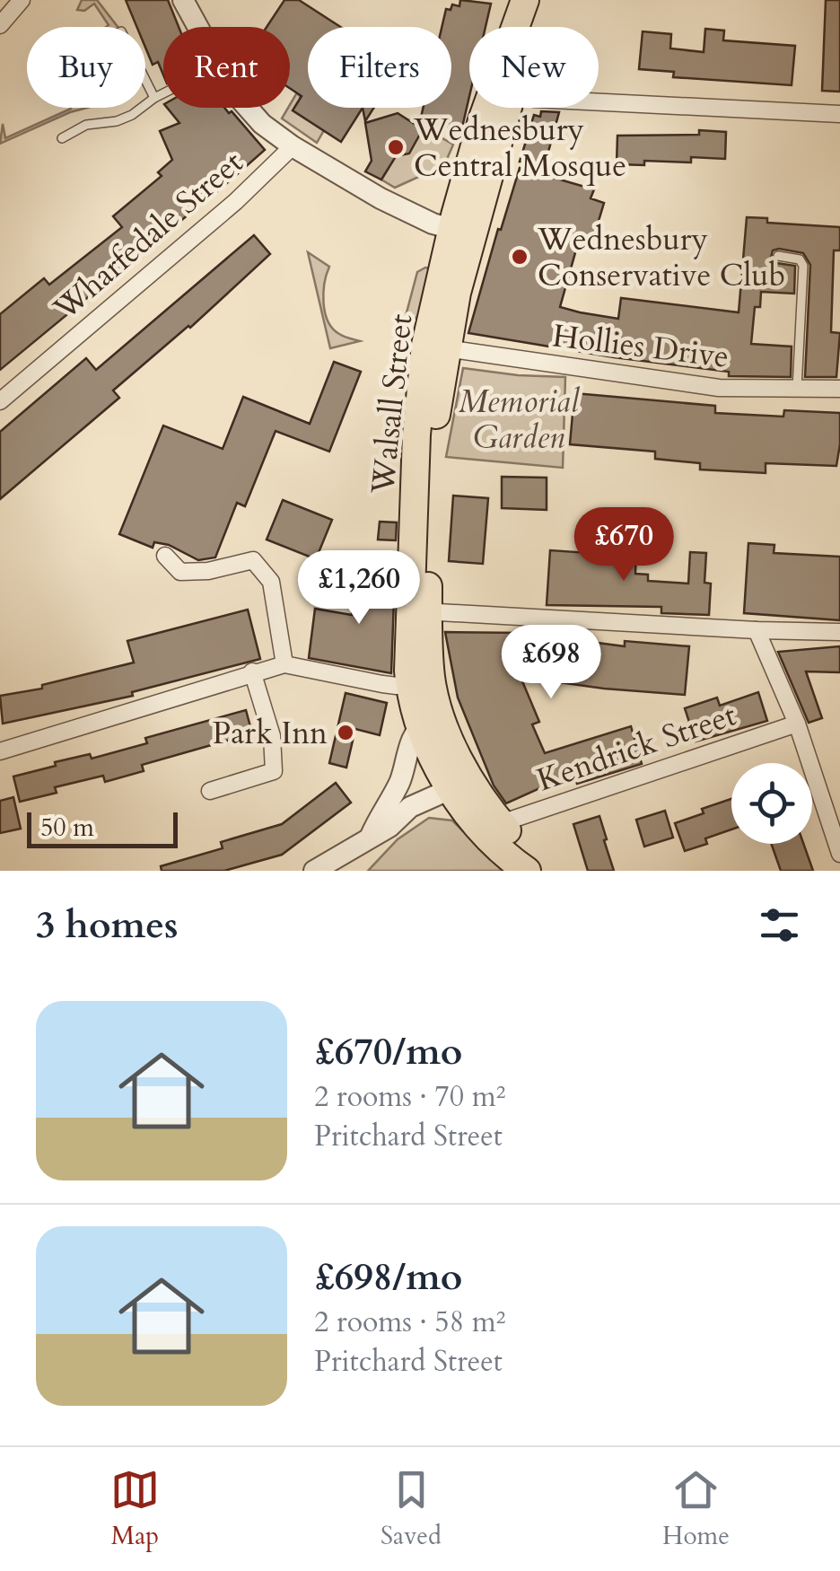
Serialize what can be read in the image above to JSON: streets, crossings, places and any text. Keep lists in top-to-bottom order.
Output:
{
  "streets": {
    "highway": ["Walsall Street"],
    "street": ["Wharfedale Street", "Hollies Drive", "Kendrick Street"]
  },
  "crossings": [
    ["Hollies Drive", "Walsall Street"],
    ["Walsall Street", "Kendrick Street"]
  ],
  "parks": ["Memorial Garden"],
  "places": ["Wednesbury Central Mosque", "Wednesbury Conservative Club", "Park Inn"],
  "scale_bar": "50 m",
  "page": {
    "chip": [
      "Buy",
      "Rent",
      "Filters",
      "New"
    ],
    "price": ["£670", "£1,260", "£698"],
    "scale": "50 m",
    "heading": "3 homes",
    "list": [
      {
        "name": "£670/mo",
        "note": "2 rooms · 70 m² · Pritchard Street"
      },
      {
        "name": "£698/mo",
        "note": "2 rooms · 58 m² · Pritchard Street"
      }
    ],
    "tabs": ["Map", "Saved", "Home"]
  }
}
